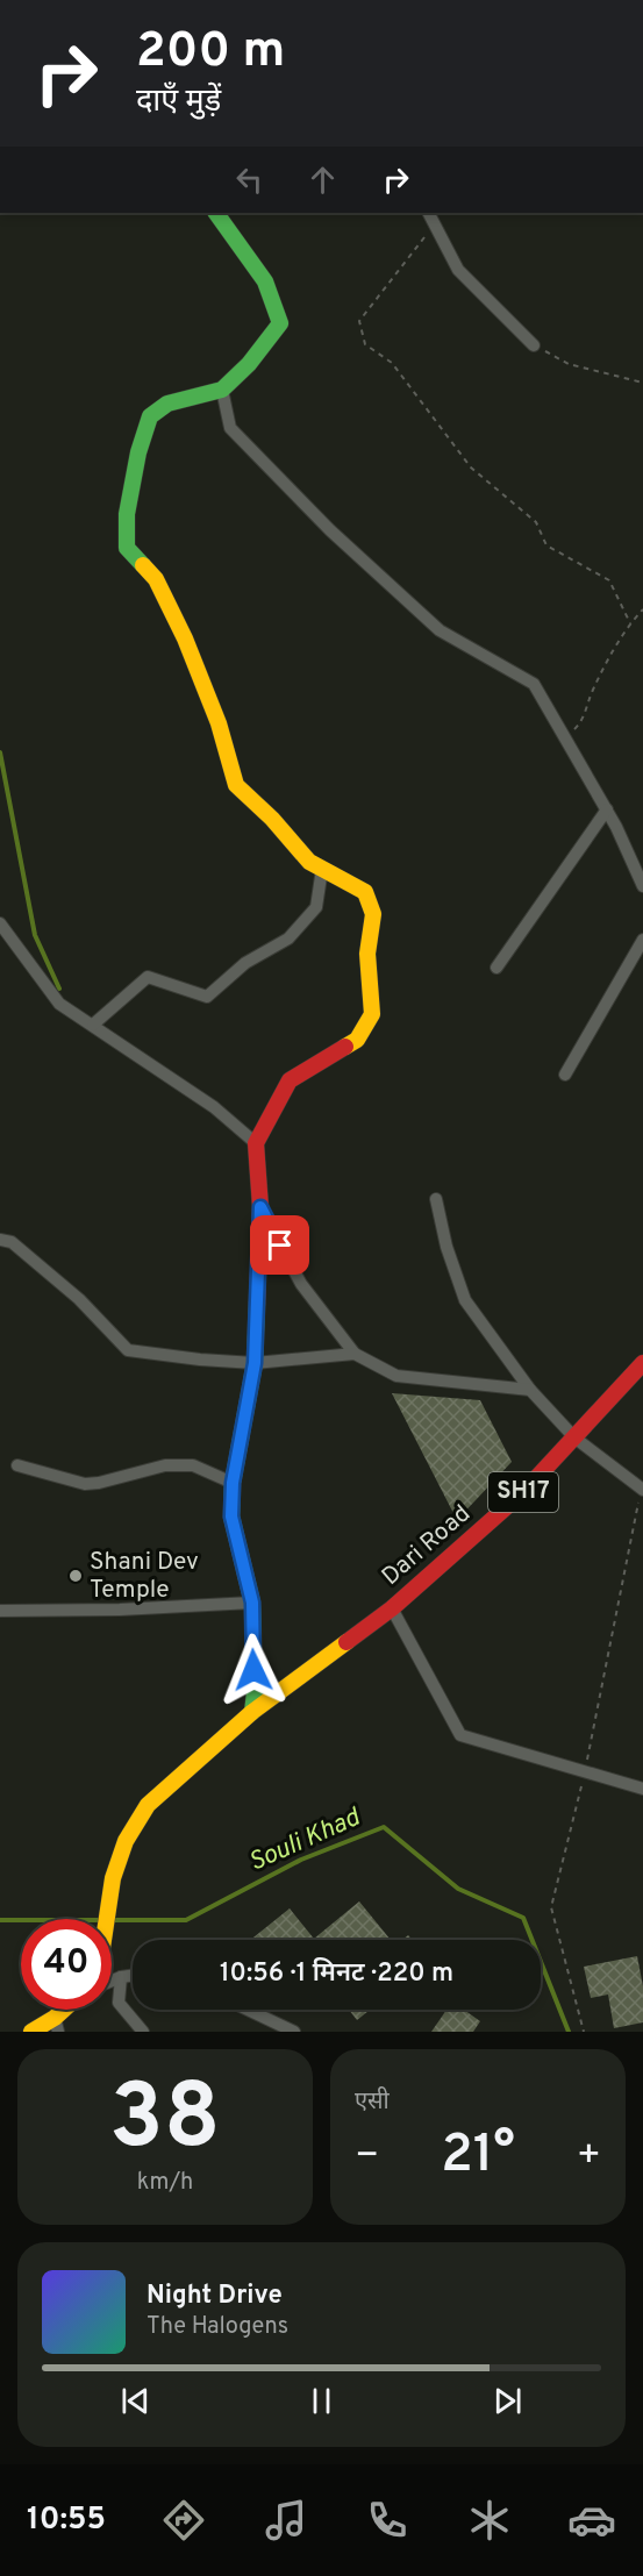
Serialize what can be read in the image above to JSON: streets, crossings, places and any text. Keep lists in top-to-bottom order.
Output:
{
  "streets": {
    "street": ["SH17", "Dari Road"]
  },
  "crossings": [
    ["SH17", "Dari Road"]
  ],
  "water": ["Souli Khad"],
  "places": ["Shani Dev Temple"],
  "page": {
    "turn": ["200 m", "दाएँ मुड़ें"],
    "limit": "40",
    "trip": "10:56 · 1 मिनट · 220 m",
    "tile": [
      ["38", "km/h"],
      "एसी"
    ],
    "heat": ["−", "21°", "+"],
    "song": ["Night Drive", "The Halogens"],
    "tabs": "10:55"
  }
}
